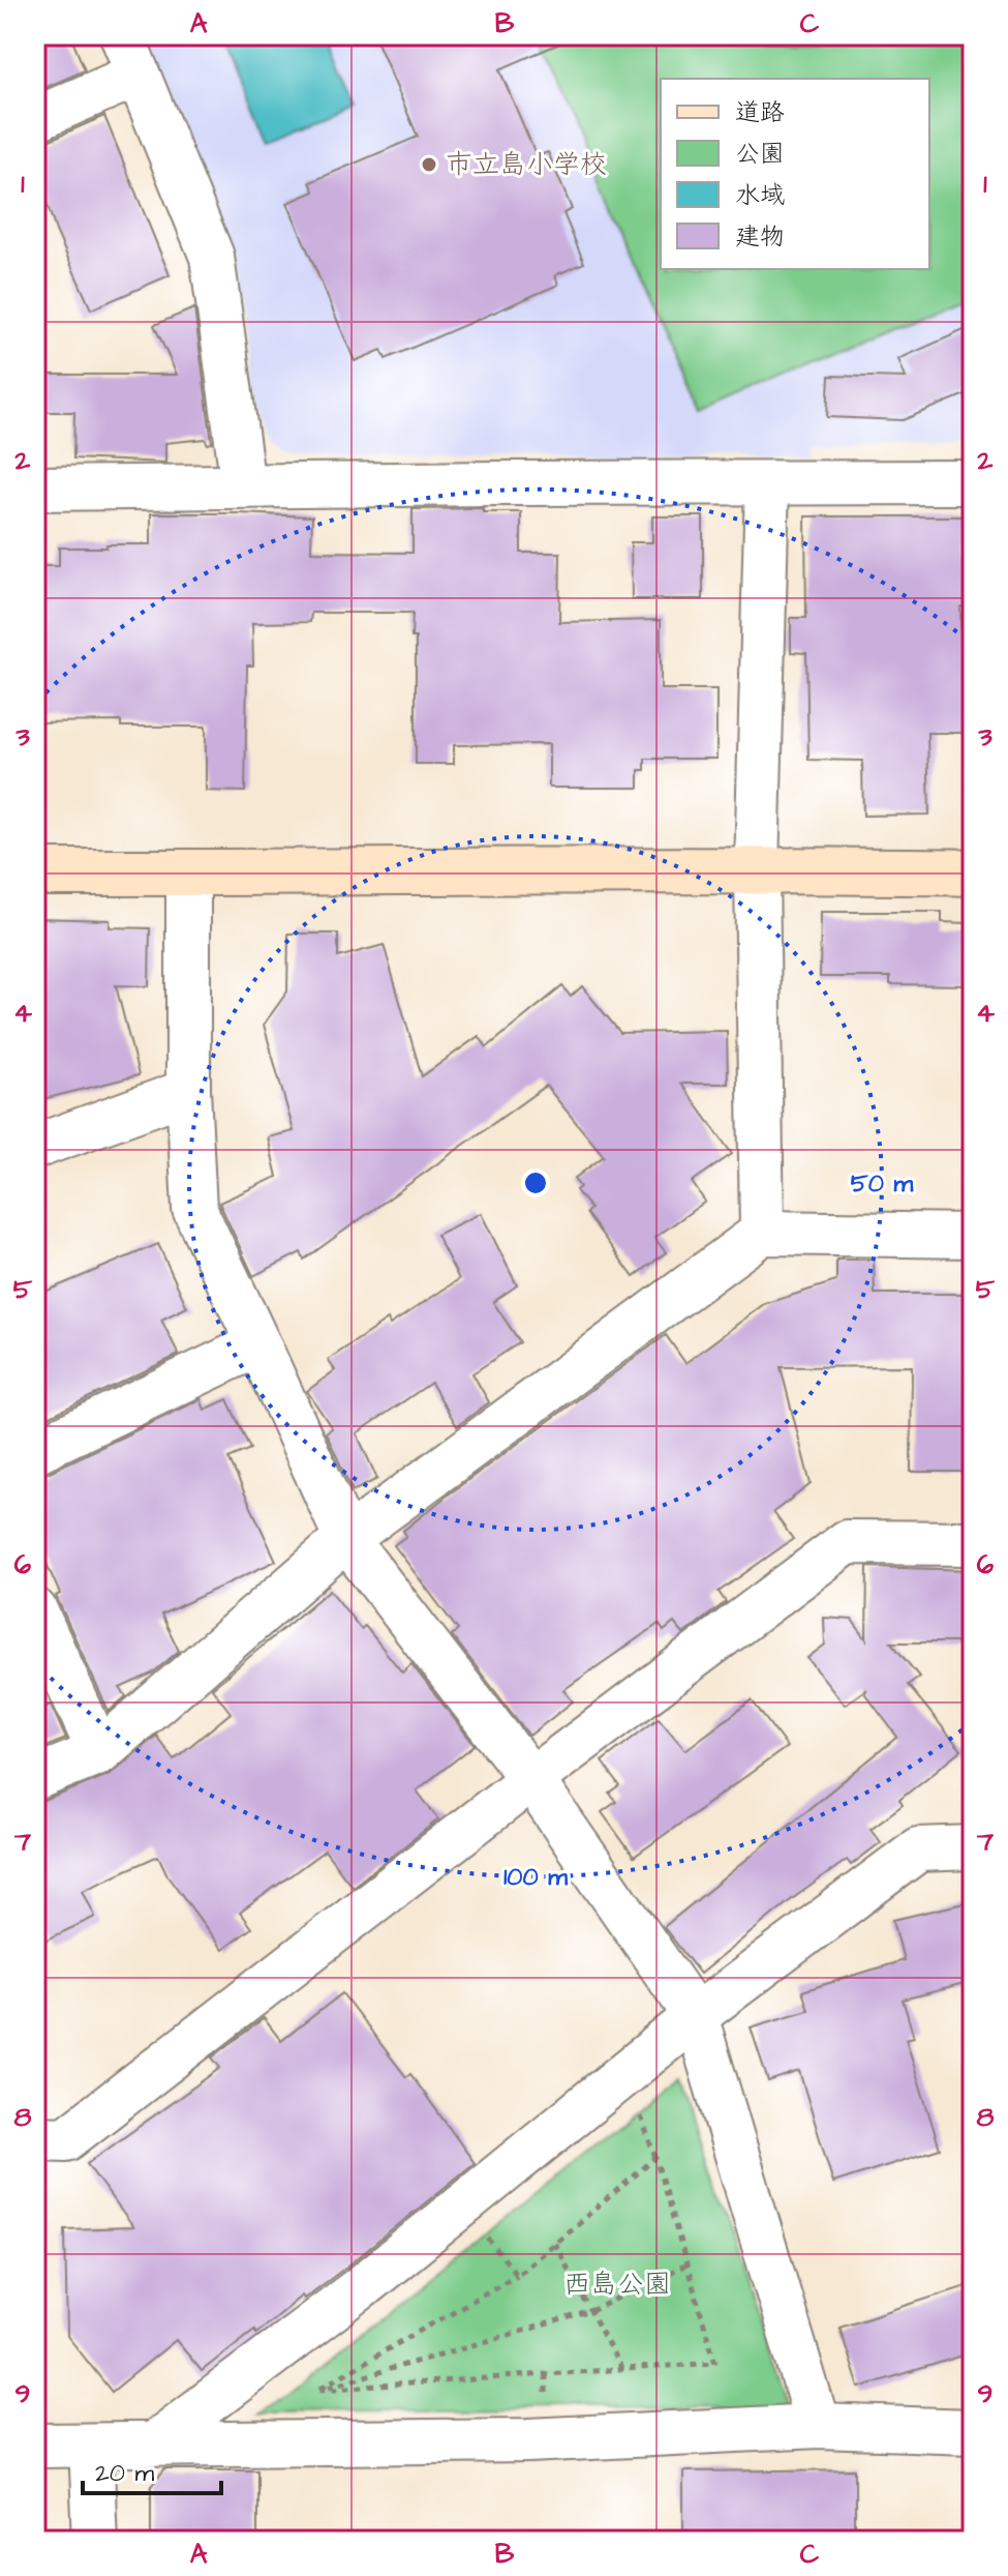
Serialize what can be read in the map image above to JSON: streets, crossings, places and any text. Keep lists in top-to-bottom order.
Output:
{
  "parks": ["西島公園"],
  "places": ["市立島小学校"],
  "legend": [
    "道路",
    "公園",
    "水域",
    "建物"
  ],
  "scale_bar": "20 m",
  "grid": {
    "columns": ["A", "B", "C"],
    "rows": [
      "1",
      "2",
      "3",
      "4",
      "5",
      "6",
      "7",
      "8",
      "9"
    ]
  },
  "rings": ["50 m", "100 m"]
}
